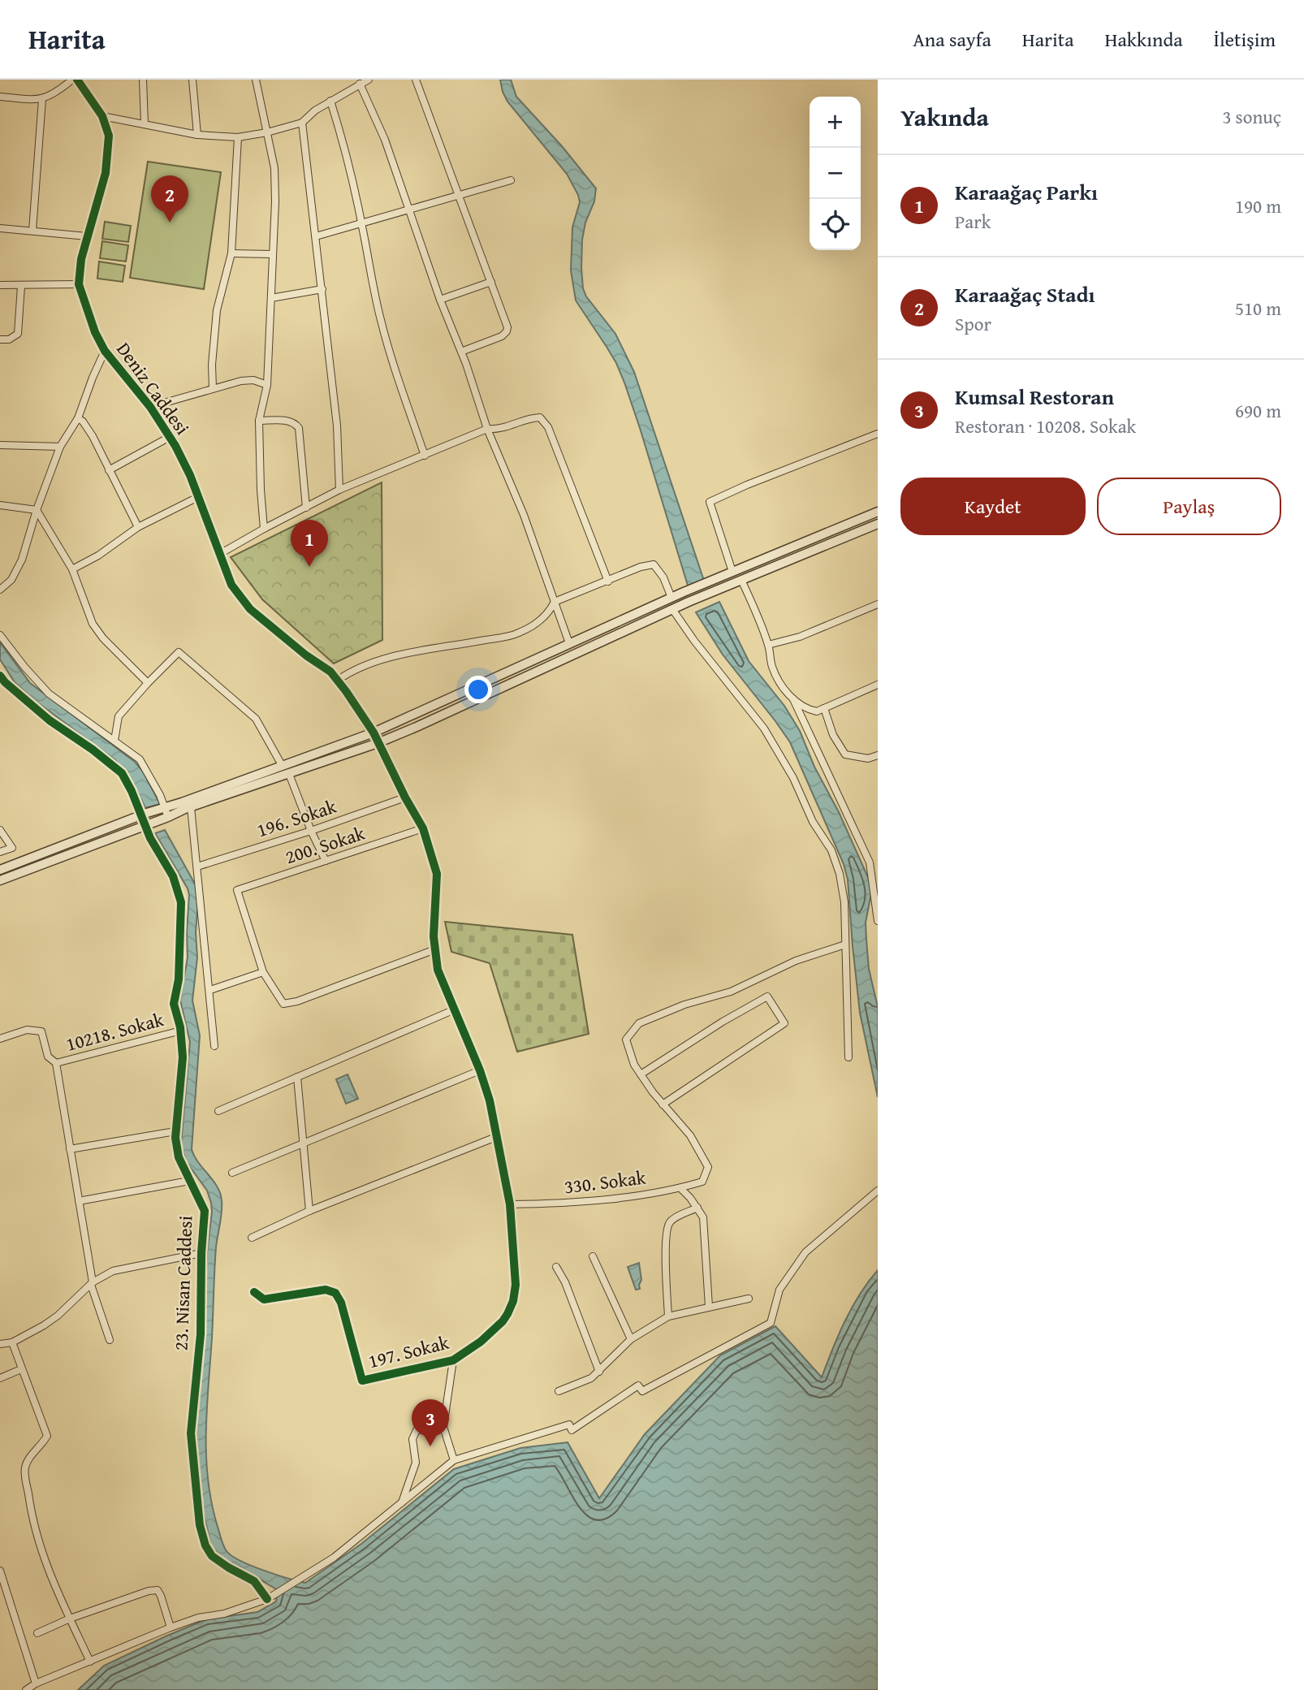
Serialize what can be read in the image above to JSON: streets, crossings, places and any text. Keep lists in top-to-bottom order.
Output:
{
  "streets": {
    "street": [
      "Deniz Caddesi",
      "196. Sokak",
      "200. Sokak",
      "10218. Sokak",
      "330. Sokak",
      "23. Nisan Caddesi",
      "197. Sokak"
    ]
  },
  "crossings": [
    ["10218. Sokak", "23. Nisan Caddesi"],
    ["330. Sokak", "197. Sokak"]
  ],
  "page": {
    "header": "Harita",
    "nav": [
      "Ana sayfa",
      "Harita",
      "Hakkında",
      "İletişim"
    ],
    "heading": ["Yakında", "3 sonuç"],
    "map_buttons": ["+", "−"],
    "list": [
      {
        "mark": "1",
        "name": "Karaağaç Parkı",
        "note": "Park",
        "value": "190 m"
      },
      {
        "mark": "2",
        "name": "Karaağaç Stadı",
        "note": "Spor",
        "value": "510 m"
      },
      {
        "mark": "3",
        "name": "Kumsal Restoran",
        "note": "Restoran · 10208. Sokak",
        "value": "690 m"
      }
    ],
    "pins": ["2", "1", "3"],
    "buttons": ["Kaydet", "Paylaş"]
  }
}
